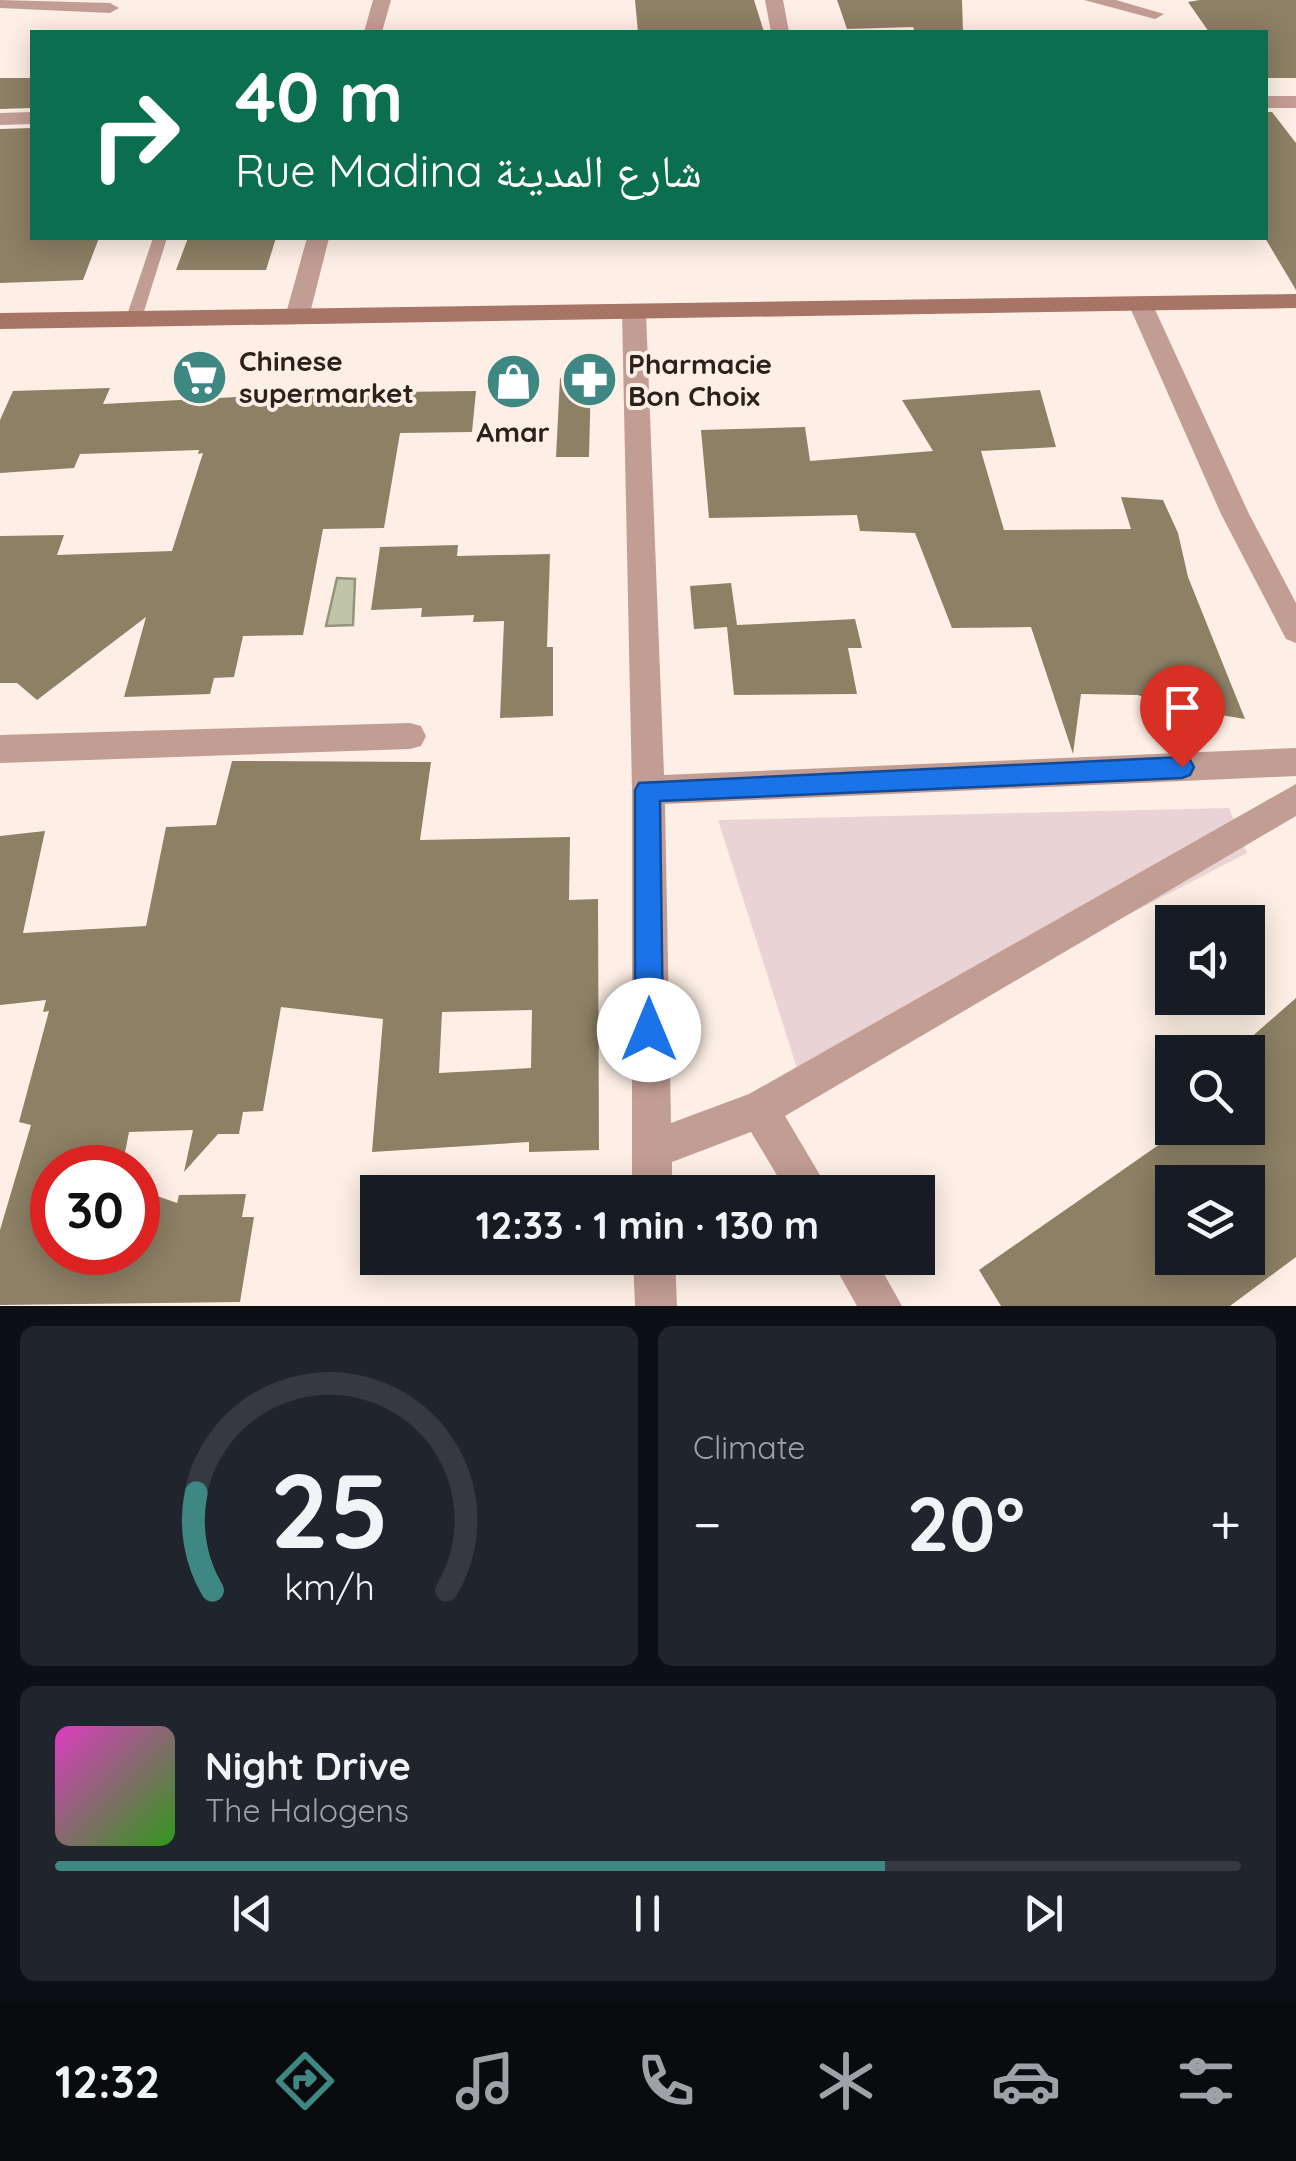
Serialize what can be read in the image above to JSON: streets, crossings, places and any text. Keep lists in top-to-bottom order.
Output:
{
  "places": {
    "supermarket": ["Chinese supermarket"],
    "pharmacy": ["Pharmacie Bon Choix"],
    "shop": ["Amar"]
  },
  "page": {
    "turn": ["40 m", "Rue Madina شارع المدينة"],
    "limit": "30",
    "trip": "12:33 · 1 min · 130 m",
    "tile": "Climate",
    "heat": ["−", "20°", "+"],
    "song": ["Night Drive", "The Halogens"],
    "tabs": "12:32",
    "gauge": ["25", "km/h"]
  }
}
